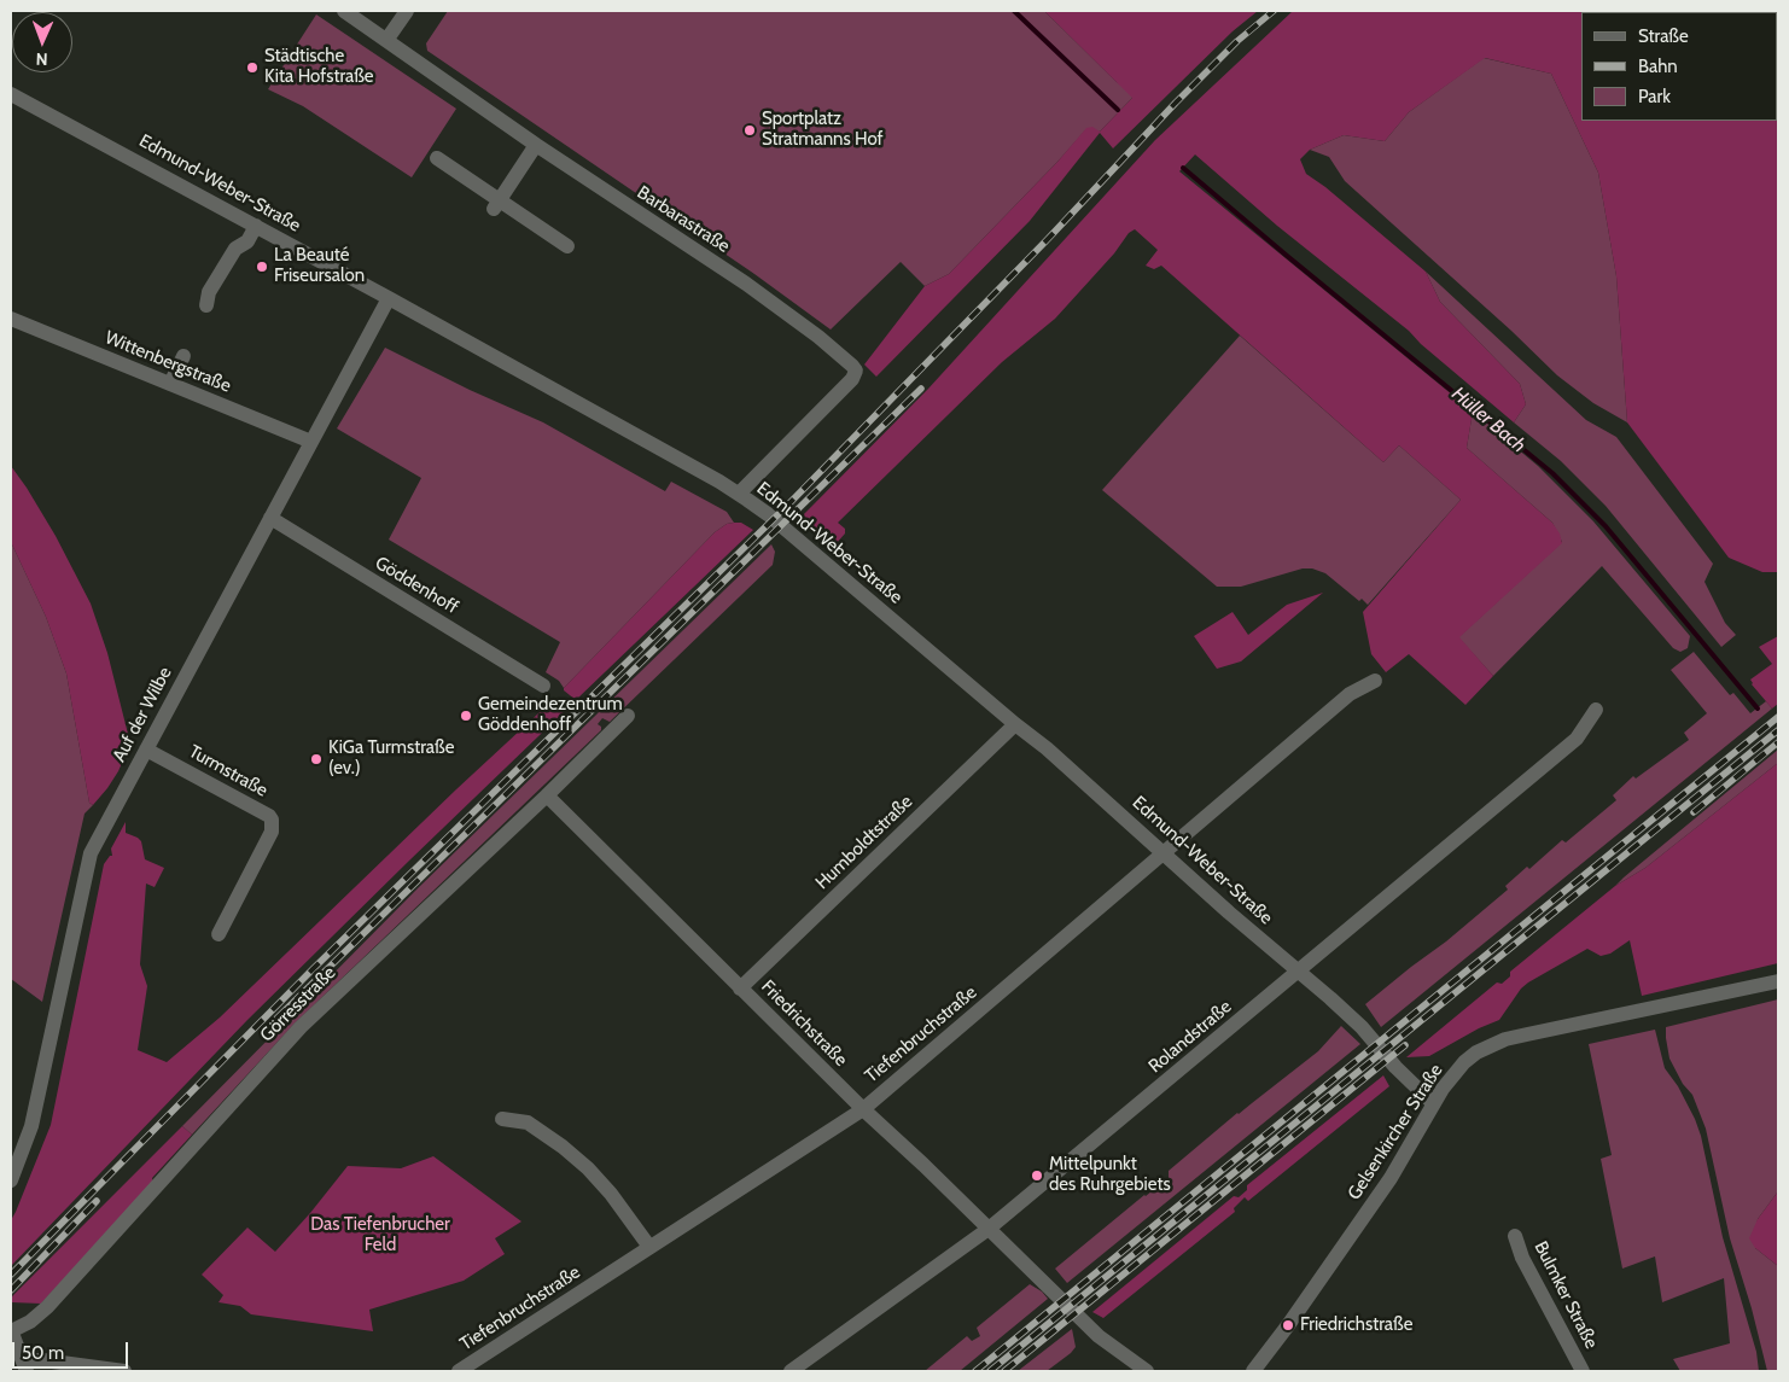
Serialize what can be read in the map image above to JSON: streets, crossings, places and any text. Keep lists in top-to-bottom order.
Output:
{
  "streets": {
    "street": [
      "Edmund-Weber-Straße",
      "Barbarastraße",
      "Wittenbergstraße",
      "Göddenhoff",
      "Auf der Wilbe",
      "Turmstraße",
      "Humboldtstraße",
      "Görresstraße",
      "Friedrichstraße",
      "Tiefenbruchstraße",
      "Rolandstraße",
      "Gelsenkircher Straße",
      "Bulmker Straße"
    ]
  },
  "crossings": [
    ["Edmund-Weber-Straße", "Barbarastraße"],
    ["Edmund-Weber-Straße", "Auf der Wilbe"],
    ["Edmund-Weber-Straße", "Humboldtstraße"],
    ["Edmund-Weber-Straße", "Tiefenbruchstraße"],
    ["Edmund-Weber-Straße", "Rolandstraße"],
    ["Edmund-Weber-Straße", "Gelsenkircher Straße"],
    ["Wittenbergstraße", "Auf der Wilbe"],
    ["Göddenhoff", "Auf der Wilbe"],
    ["Auf der Wilbe", "Turmstraße"],
    ["Humboldtstraße", "Friedrichstraße"],
    ["Görresstraße", "Friedrichstraße"],
    ["Friedrichstraße", "Tiefenbruchstraße"],
    ["Friedrichstraße", "Rolandstraße"]
  ],
  "water": ["Hüller Bach"],
  "parks": ["Das Tiefenbrucher Feld"],
  "places": [
    "Städtische Kita Hofstraße",
    "Sportplatz Stratmanns Hof",
    "La Beauté Friseursalon",
    "Gemeindezentrum Göddenhoff",
    "KiGa Turmstraße (ev.)",
    "Mittelpunkt des Ruhrgebiets",
    "Friedrichstraße"
  ],
  "legend": ["Straße", "Bahn", "Park"],
  "scale_bar": "50 m",
  "north": "bottom"
}
